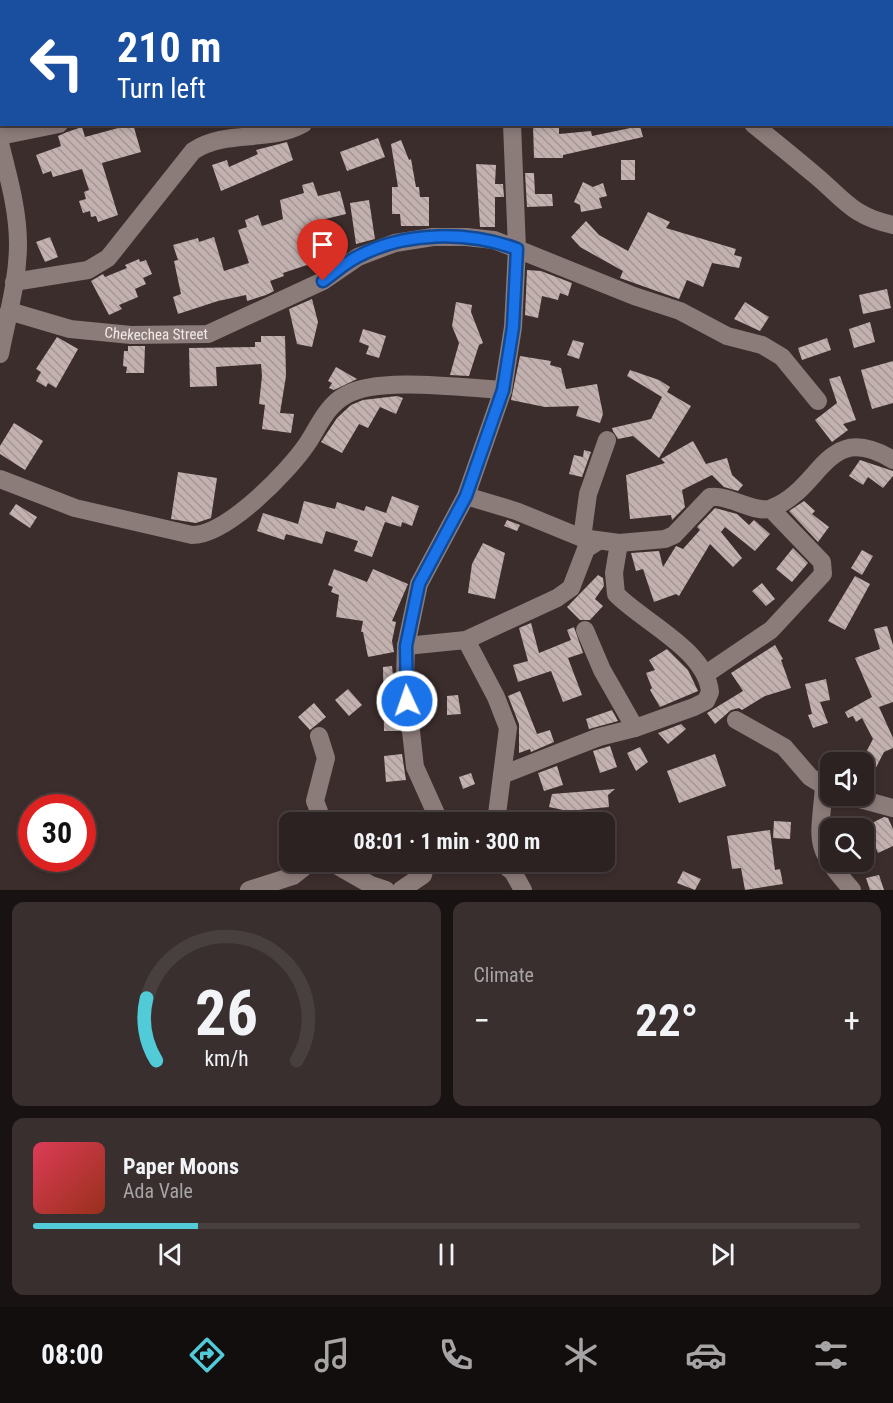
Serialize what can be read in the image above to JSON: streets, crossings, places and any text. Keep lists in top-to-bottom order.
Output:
{
  "streets": {
    "street": ["Chekechea Street"]
  },
  "page": {
    "turn": ["210 m", "Turn left"],
    "limit": "30",
    "trip": "08:01 · 1 min · 300 m",
    "tile": "Climate",
    "heat": ["−", "22°", "+"],
    "song": ["Paper Moons", "Ada Vale"],
    "tabs": "08:00",
    "gauge": ["26", "km/h"]
  }
}
